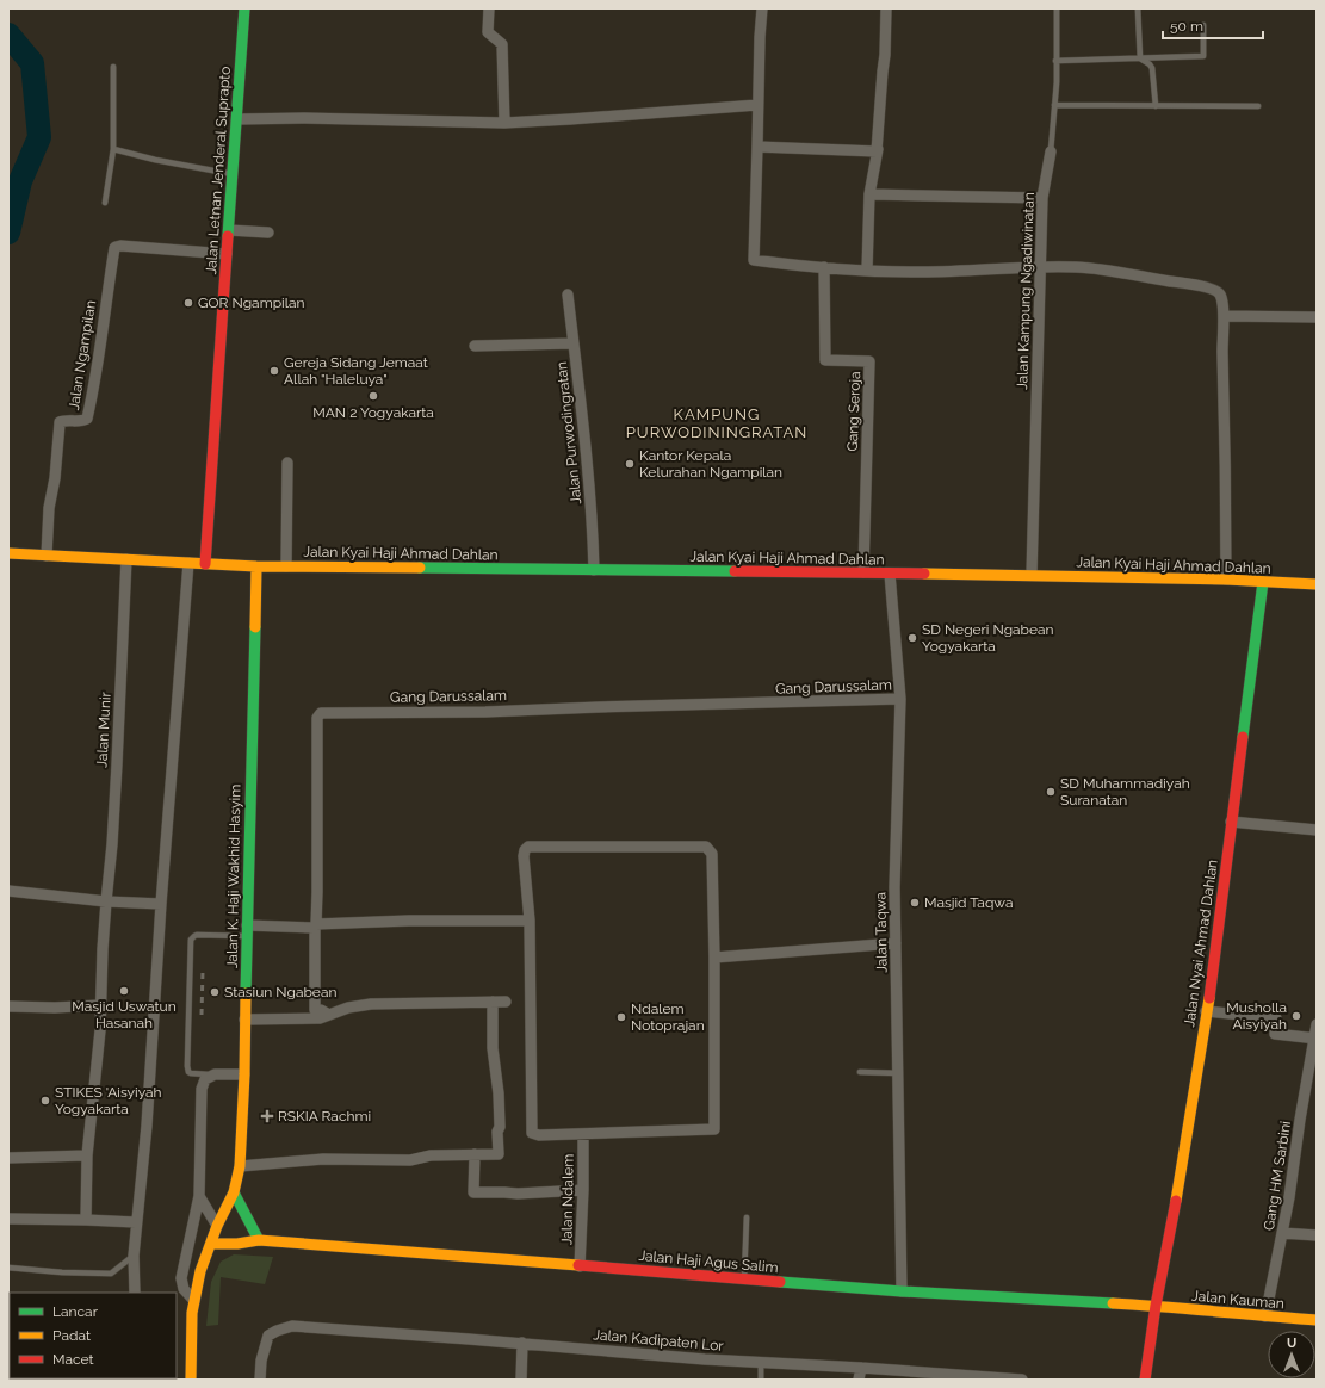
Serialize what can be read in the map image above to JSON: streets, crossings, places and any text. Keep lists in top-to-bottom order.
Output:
{
  "streets": {
    "main road": [
      "Jalan Letnan Jenderal Suprapto",
      "Jalan Kyai Haji Ahmad Dahlan",
      "Jalan K. Haji Wakhid Hasyim",
      "Jalan Nyai Ahmad Dahlan",
      "Jalan Haji Agus Salim",
      "Jalan Kauman"
    ],
    "street": [
      "Jalan Kampung Ngadiwinatan",
      "Jalan Ngampilan",
      "Gang Seroja",
      "Jalan Purwodingratan",
      "Gang Darussalam",
      "Jalan Munir",
      "Jalan Taqwa",
      "Gang HM Sarbini",
      "Jalan Ndalem",
      "Jalan Kadipaten Lor"
    ]
  },
  "crossings": [
    ["Jalan Letnan Jenderal Suprapto", "Jalan Ngampilan"],
    ["Jalan Letnan Jenderal Suprapto", "Jalan Kyai Haji Ahmad Dahlan"],
    ["Jalan Kampung Ngadiwinatan", "Jalan Kyai Haji Ahmad Dahlan"],
    ["Jalan Ngampilan", "Jalan Kyai Haji Ahmad Dahlan"],
    ["Gang Seroja", "Jalan Kyai Haji Ahmad Dahlan"],
    ["Jalan Purwodingratan", "Jalan Kyai Haji Ahmad Dahlan"],
    ["Jalan Kyai Haji Ahmad Dahlan", "Jalan Munir"],
    ["Jalan Kyai Haji Ahmad Dahlan", "Jalan K. Haji Wakhid Hasyim"],
    ["Jalan Kyai Haji Ahmad Dahlan", "Jalan Taqwa"],
    ["Jalan Kyai Haji Ahmad Dahlan", "Jalan Nyai Ahmad Dahlan"],
    ["Gang Darussalam", "Jalan Taqwa"],
    ["Jalan K. Haji Wakhid Hasyim", "Jalan Haji Agus Salim"],
    ["Jalan Taqwa", "Jalan Haji Agus Salim"],
    ["Jalan Nyai Ahmad Dahlan", "Jalan Haji Agus Salim"],
    ["Jalan Nyai Ahmad Dahlan", "Jalan Kauman"],
    ["Gang HM Sarbini", "Jalan Kauman"],
    ["Jalan Ndalem", "Jalan Haji Agus Salim"],
    ["Jalan Haji Agus Salim", "Jalan Kauman"]
  ],
  "districts": ["KAMPUNG PURWODININGRATAN"],
  "places": {
    "other": [
      "GOR Ngampilan",
      "Gereja Sidang Jemaat Allah \"Haleluya\"",
      "MAN 2 Yogyakarta",
      "Kantor Kepala Kelurahan Ngampilan",
      "SD Negeri Ngabean Yogyakarta",
      "SD Muhammadiyah Suranatan",
      "Masjid Taqwa",
      "Masjid Uswatun Hasanah",
      "Stasiun Ngabean",
      "Musholla Aisyiyah",
      "Ndalem Notoprajan",
      "STIKES 'Aisyiyah Yogyakarta"
    ],
    "health": ["RSKIA Rachmi"]
  },
  "legend": ["Lancar", "Padat", "Macet"],
  "scale_bar": "50 m",
  "north": "top"
}
